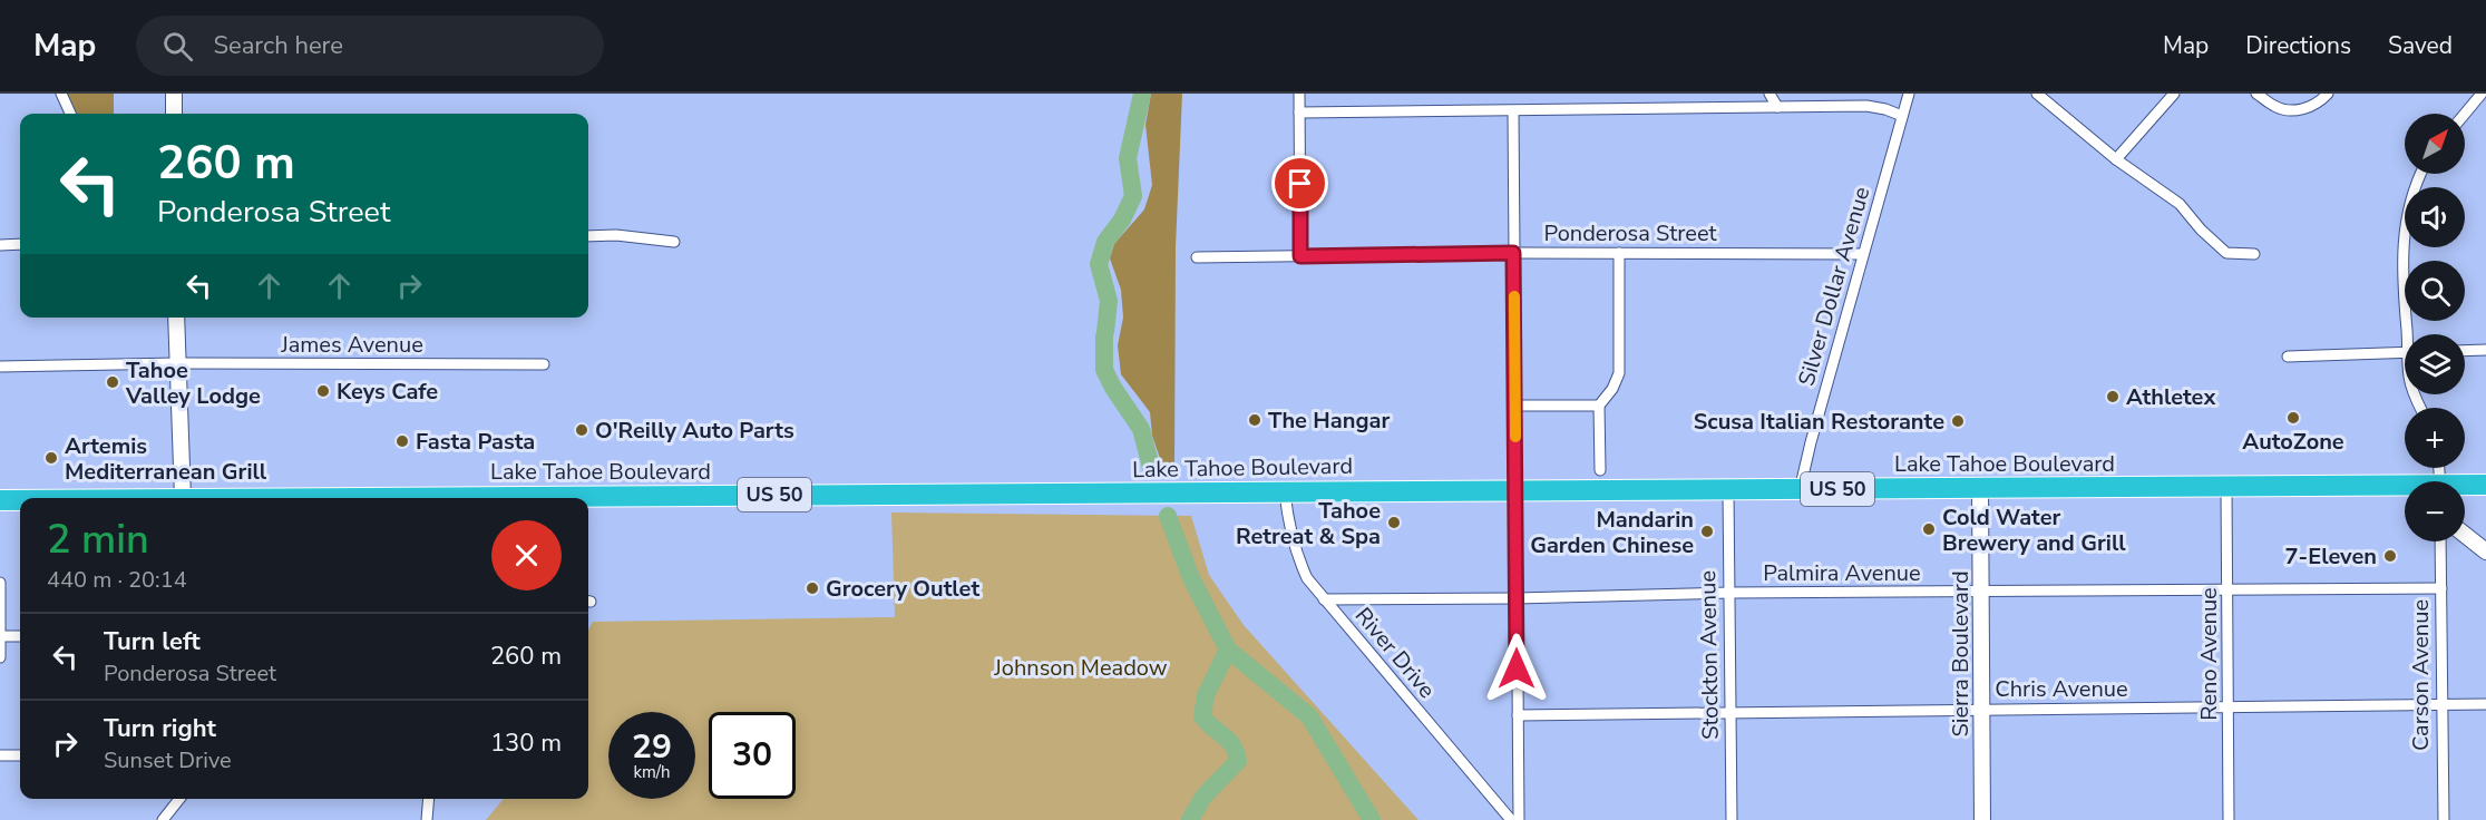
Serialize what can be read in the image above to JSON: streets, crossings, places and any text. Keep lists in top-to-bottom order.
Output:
{
  "streets": {
    "highway": ["Lake Tahoe Boulevard", "US 50"],
    "street": [
      "Ponderosa Street",
      "Silver Dollar Avenue",
      "James Avenue",
      "Palmira Avenue",
      "River Drive",
      "Sierra Boulevard",
      "Reno Avenue",
      "Stockton Avenue",
      "Carson Avenue",
      "Chris Avenue"
    ]
  },
  "crossings": [
    ["Ponderosa Street", "Silver Dollar Avenue"],
    ["Silver Dollar Avenue", "Lake Tahoe Boulevard"],
    ["Lake Tahoe Boulevard", "River Drive"],
    ["Lake Tahoe Boulevard", "Sierra Boulevard"],
    ["Lake Tahoe Boulevard", "Reno Avenue"],
    ["Lake Tahoe Boulevard", "Stockton Avenue"],
    ["Palmira Avenue", "River Drive"],
    ["Palmira Avenue", "Sierra Boulevard"],
    ["Palmira Avenue", "Reno Avenue"],
    ["Palmira Avenue", "Stockton Avenue"],
    ["Palmira Avenue", "Carson Avenue"],
    ["Sierra Boulevard", "Chris Avenue"],
    ["Reno Avenue", "Chris Avenue"],
    ["Stockton Avenue", "Chris Avenue"],
    ["Carson Avenue", "Chris Avenue"]
  ],
  "parks": ["Johnson Meadow"],
  "places": [
    "Tahoe Valley Lodge",
    "Keys Cafe",
    "Athletex",
    "AutoZone",
    "The Hangar",
    "Scusa Italian Restorante",
    "O'Reilly Auto Parts",
    "Fasta Pasta",
    "Artemis Mediterranean Grill",
    "Tahoe Retreat & Spa",
    "Cold Water Brewery and Grill",
    "Mandarin Garden Chinese",
    "7-Eleven",
    "Grocery Outlet"
  ],
  "north": "top right",
  "page": {
    "header": "Map",
    "search": "Search here",
    "nav": ["Map", "Directions", "Saved"],
    "map_buttons": ["+", "−"],
    "turn": ["260 m", "Ponderosa Street"],
    "heading": ["2 min", "440 m · 20:14"],
    "list": [
      {
        "name": "Turn left",
        "note": "Ponderosa Street",
        "value": "260 m"
      },
      {
        "name": "Turn right",
        "note": "Sunset Drive",
        "value": "130 m"
      }
    ],
    "speed": "29 km/h",
    "limit": "30"
  }
}
